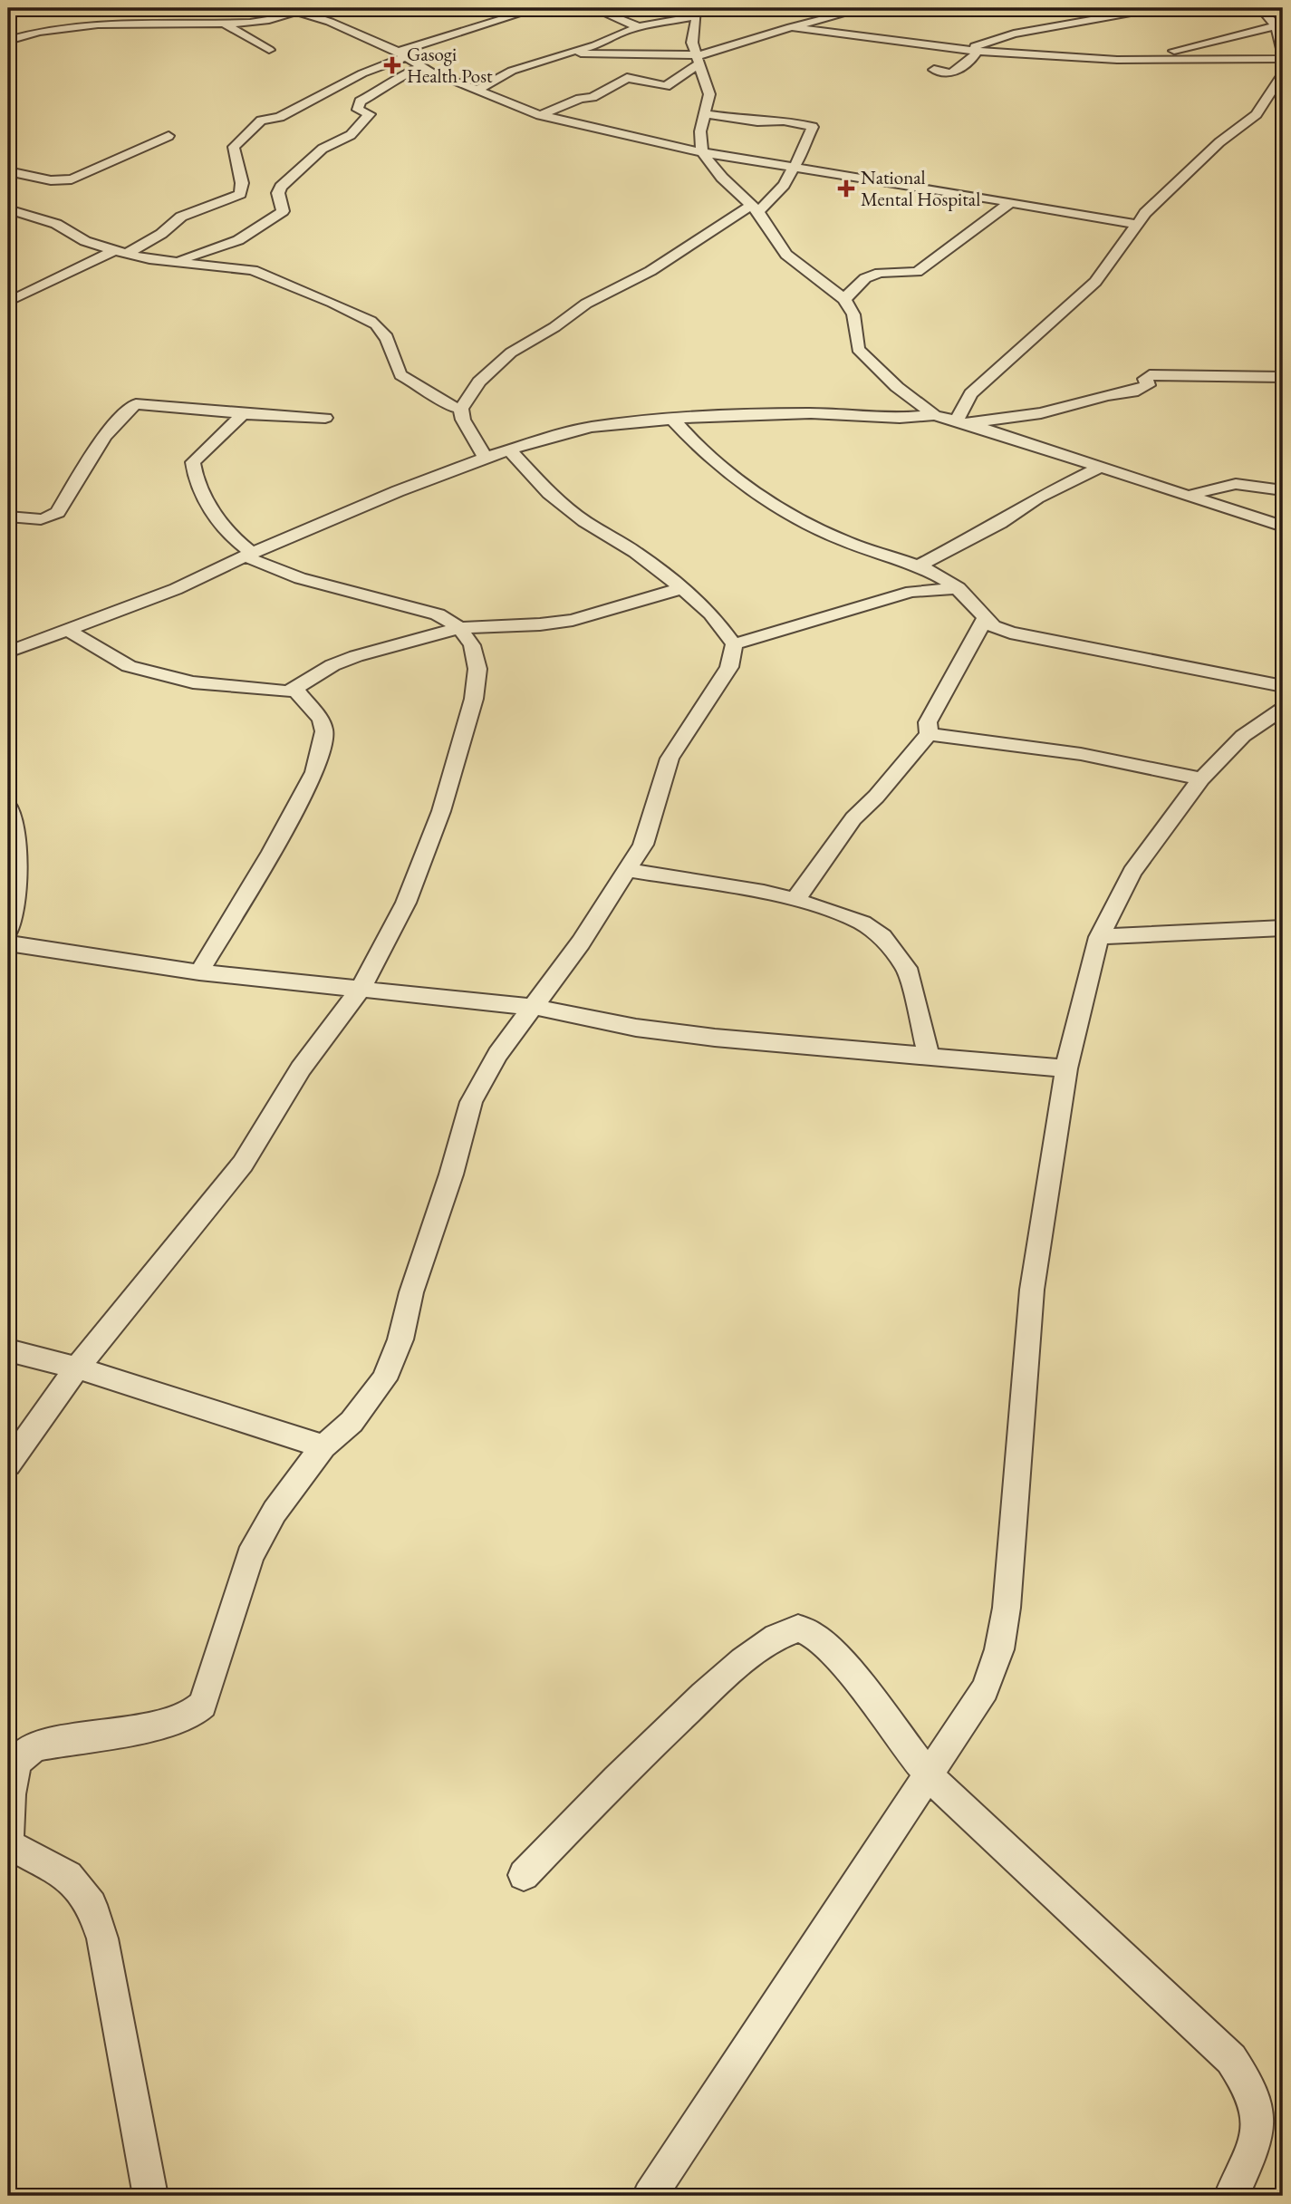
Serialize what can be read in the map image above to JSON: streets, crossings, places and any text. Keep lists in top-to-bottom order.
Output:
{
  "places": {
    "health": ["Gasogi Health Post", "National Mental Hospital"]
  }
}
